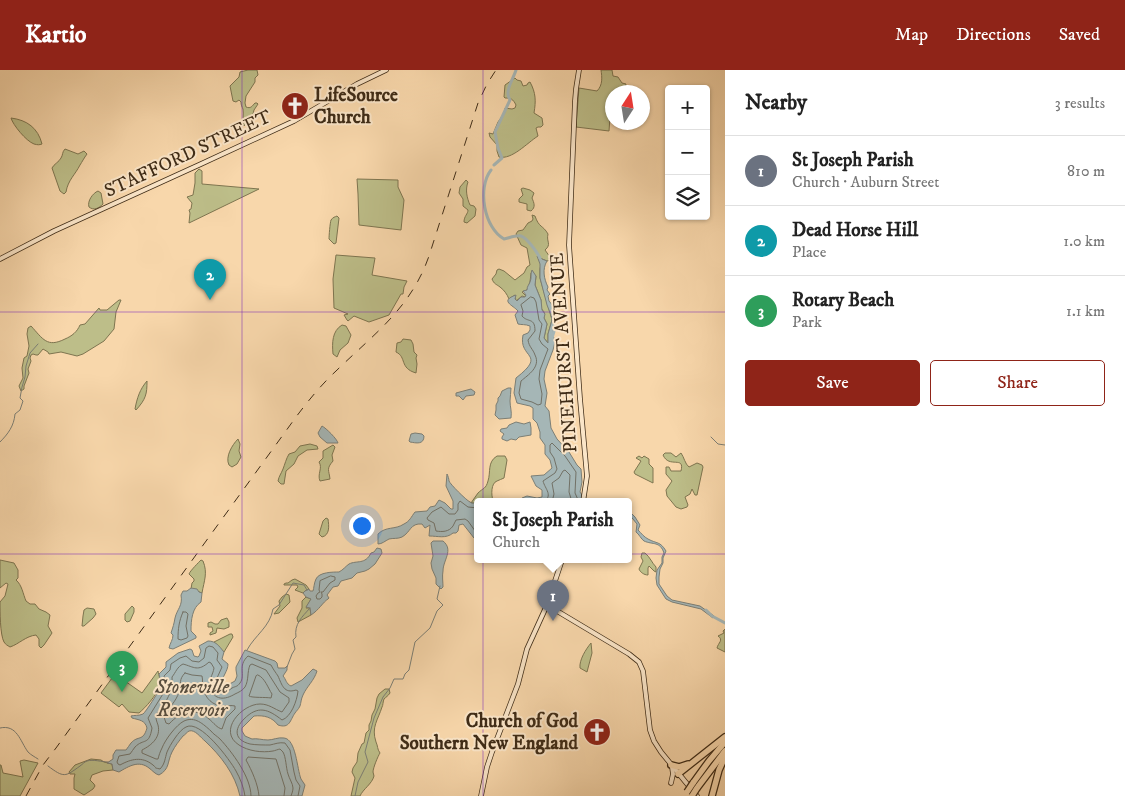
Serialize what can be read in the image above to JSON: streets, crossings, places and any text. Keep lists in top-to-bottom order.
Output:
{
  "streets": {
    "main road": ["STAFFORD STREET", "PINEHURST AVENUE"]
  },
  "water": ["Stoneville Reservoir"],
  "places": {
    "church": ["LifeSource Church", "Church of God Southern New England"]
  },
  "north": "top",
  "page": {
    "header": "Kartio",
    "nav": ["Map", "Directions", "Saved"],
    "heading": ["Nearby", "3 results"],
    "map_buttons": ["+", "−"],
    "list": [
      {
        "mark": "1",
        "name": "St Joseph Parish",
        "note": "Church · Auburn Street",
        "value": "810 m"
      },
      {
        "mark": "2",
        "name": "Dead Horse Hill",
        "note": "Place",
        "value": "1.0 km"
      },
      {
        "mark": "3",
        "name": "Rotary Beach",
        "note": "Park",
        "value": "1.1 km"
      }
    ],
    "pins": ["2", "1", "3"],
    "buttons": ["Save", "Share"],
    "popup": ["St Joseph Parish", "Church"]
  }
}
